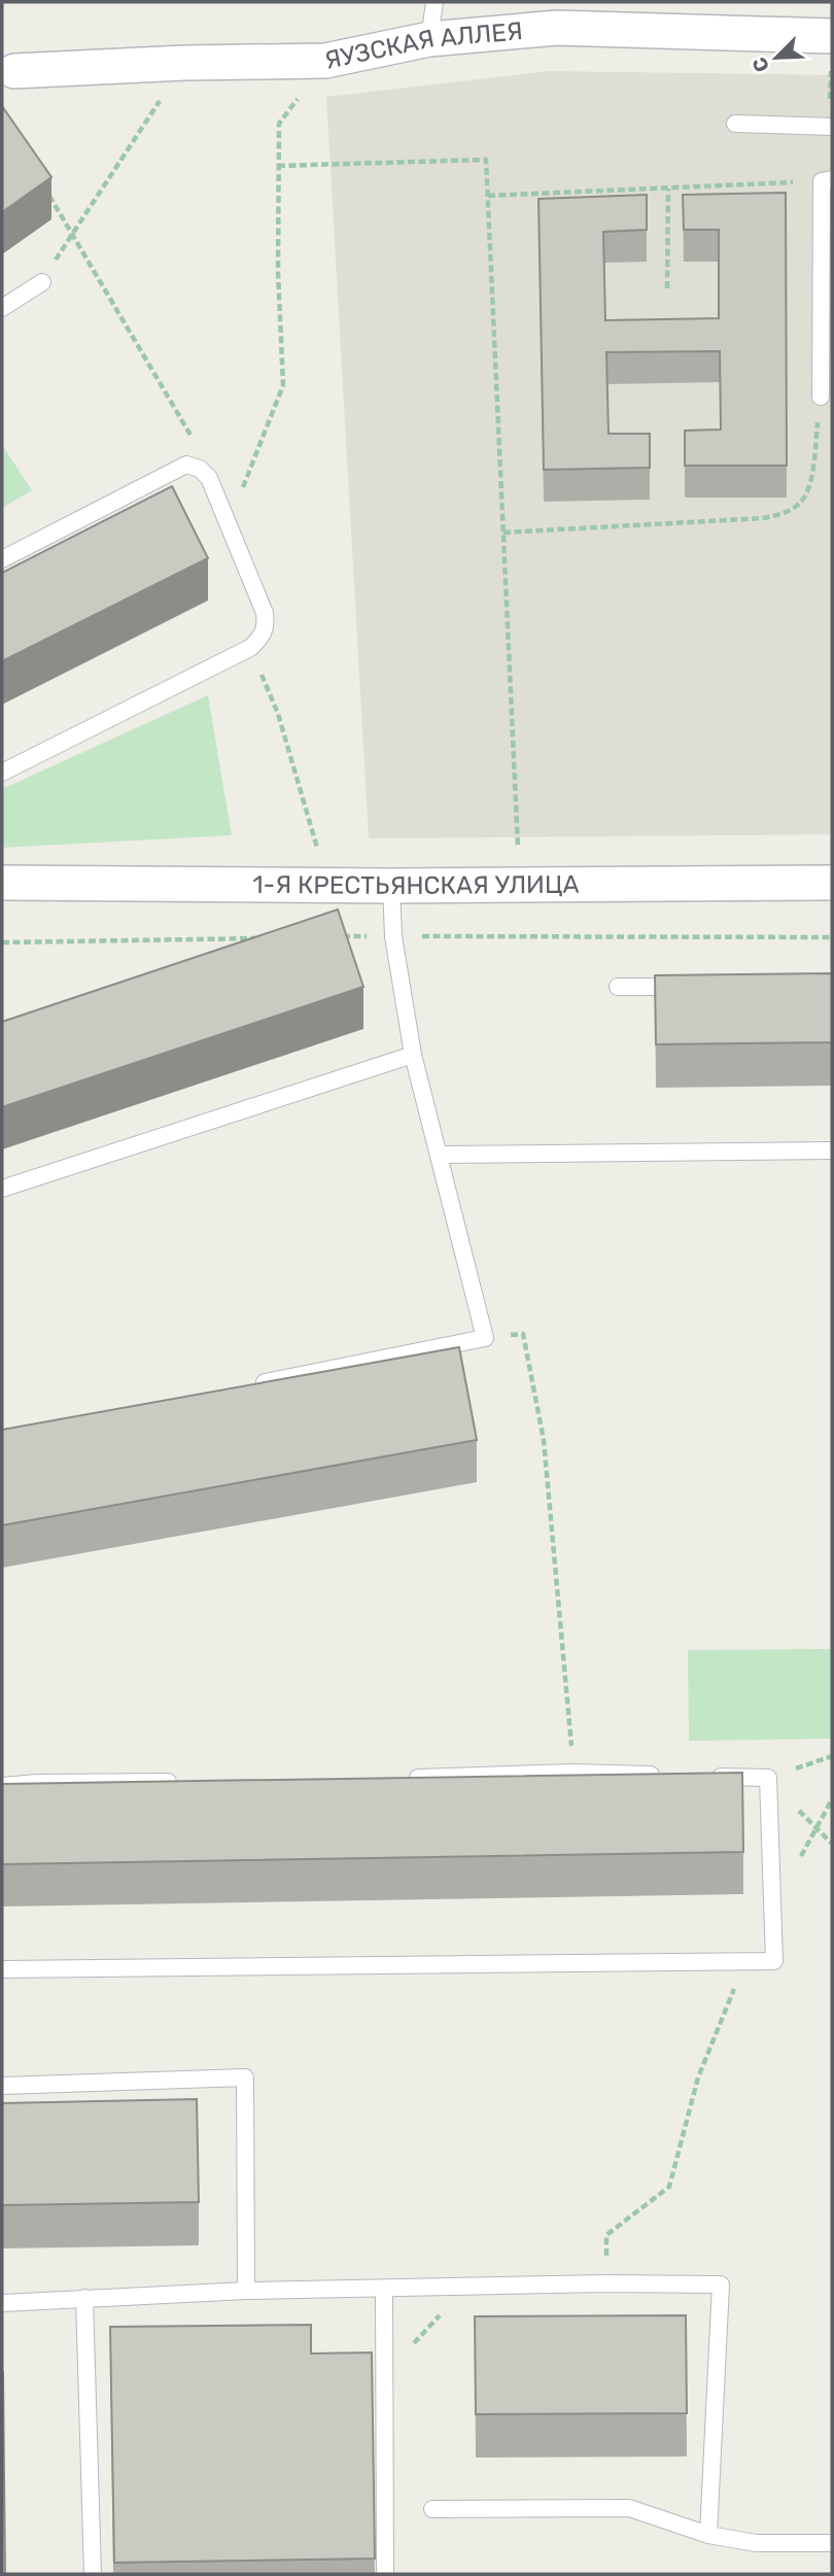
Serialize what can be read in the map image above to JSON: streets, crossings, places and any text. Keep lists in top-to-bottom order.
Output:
{
  "streets": {
    "street": ["ЯУЗСКАЯ АЛЛЕЯ", "1-Я КРЕСТЬЯНСКАЯ УЛИЦА"]
  },
  "north": "bottom left"
}
